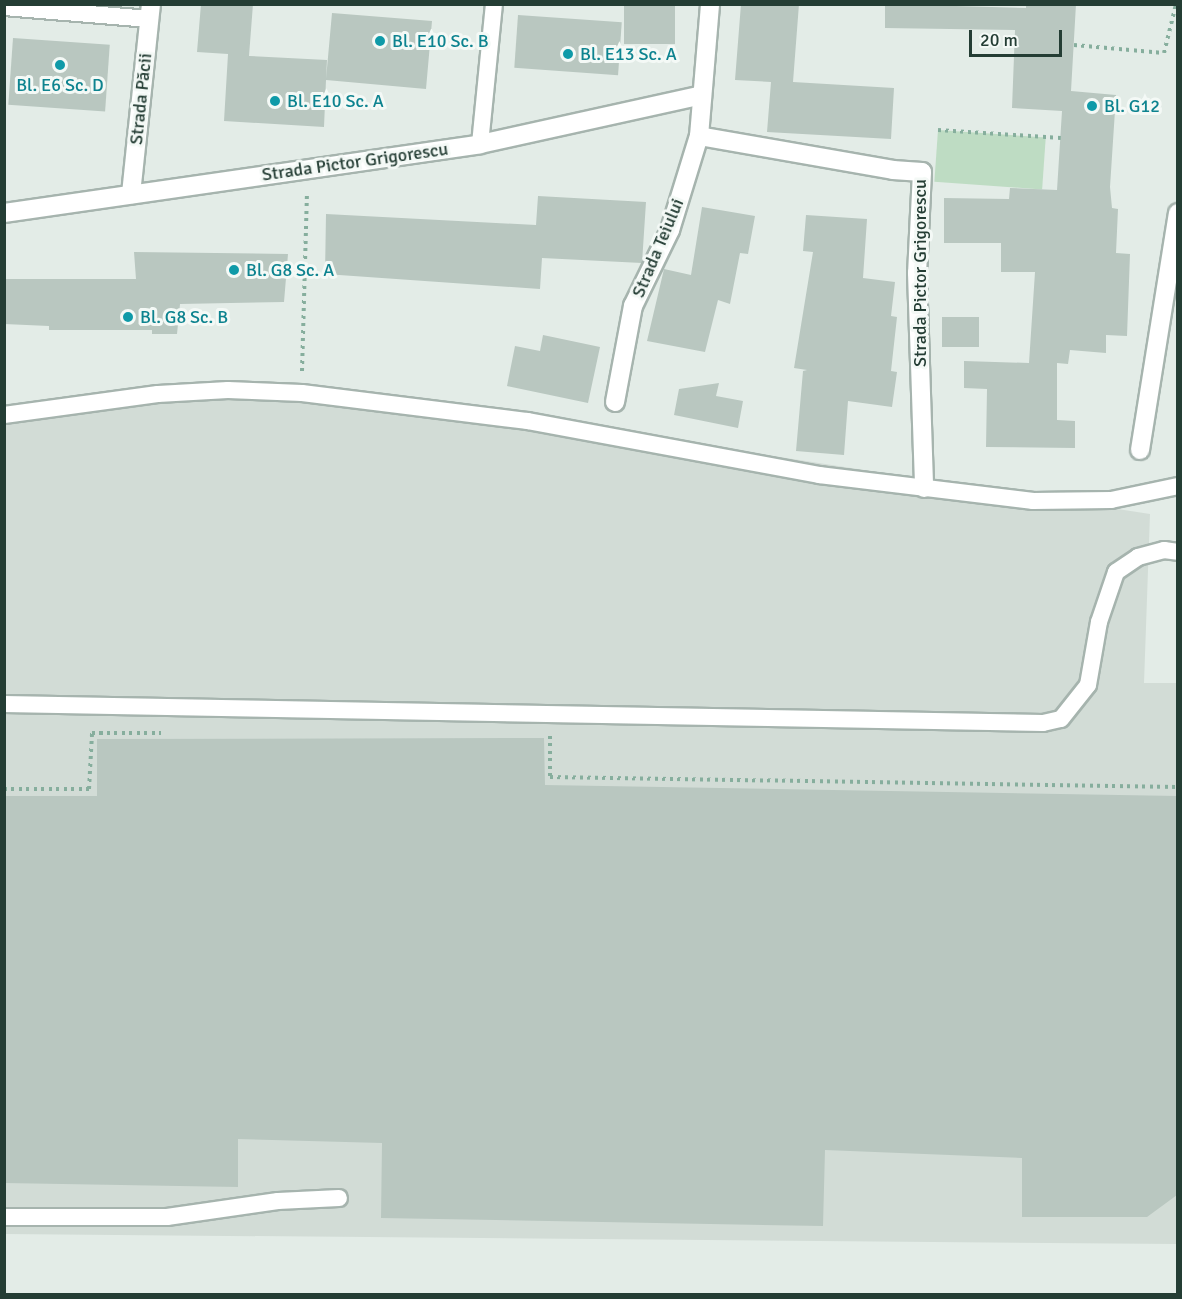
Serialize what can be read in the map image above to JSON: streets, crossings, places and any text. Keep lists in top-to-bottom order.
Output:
{
  "streets": {
    "street": ["Strada Păcii", "Strada Pictor Grigorescu", "Strada Teiului"]
  },
  "crossings": [
    ["Strada Păcii", "Strada Pictor Grigorescu"],
    ["Strada Pictor Grigorescu", "Strada Teiului"]
  ],
  "places": [
    "Bl. E10 Sc. B",
    "Bl. E13 Sc. A",
    "Bl. E6 Sc. D",
    "Bl. E10 Sc. A",
    "Bl. G12",
    "Bl. G8 Sc. A",
    "Bl. G8 Sc. B"
  ],
  "scale_bar": "20 m"
}
